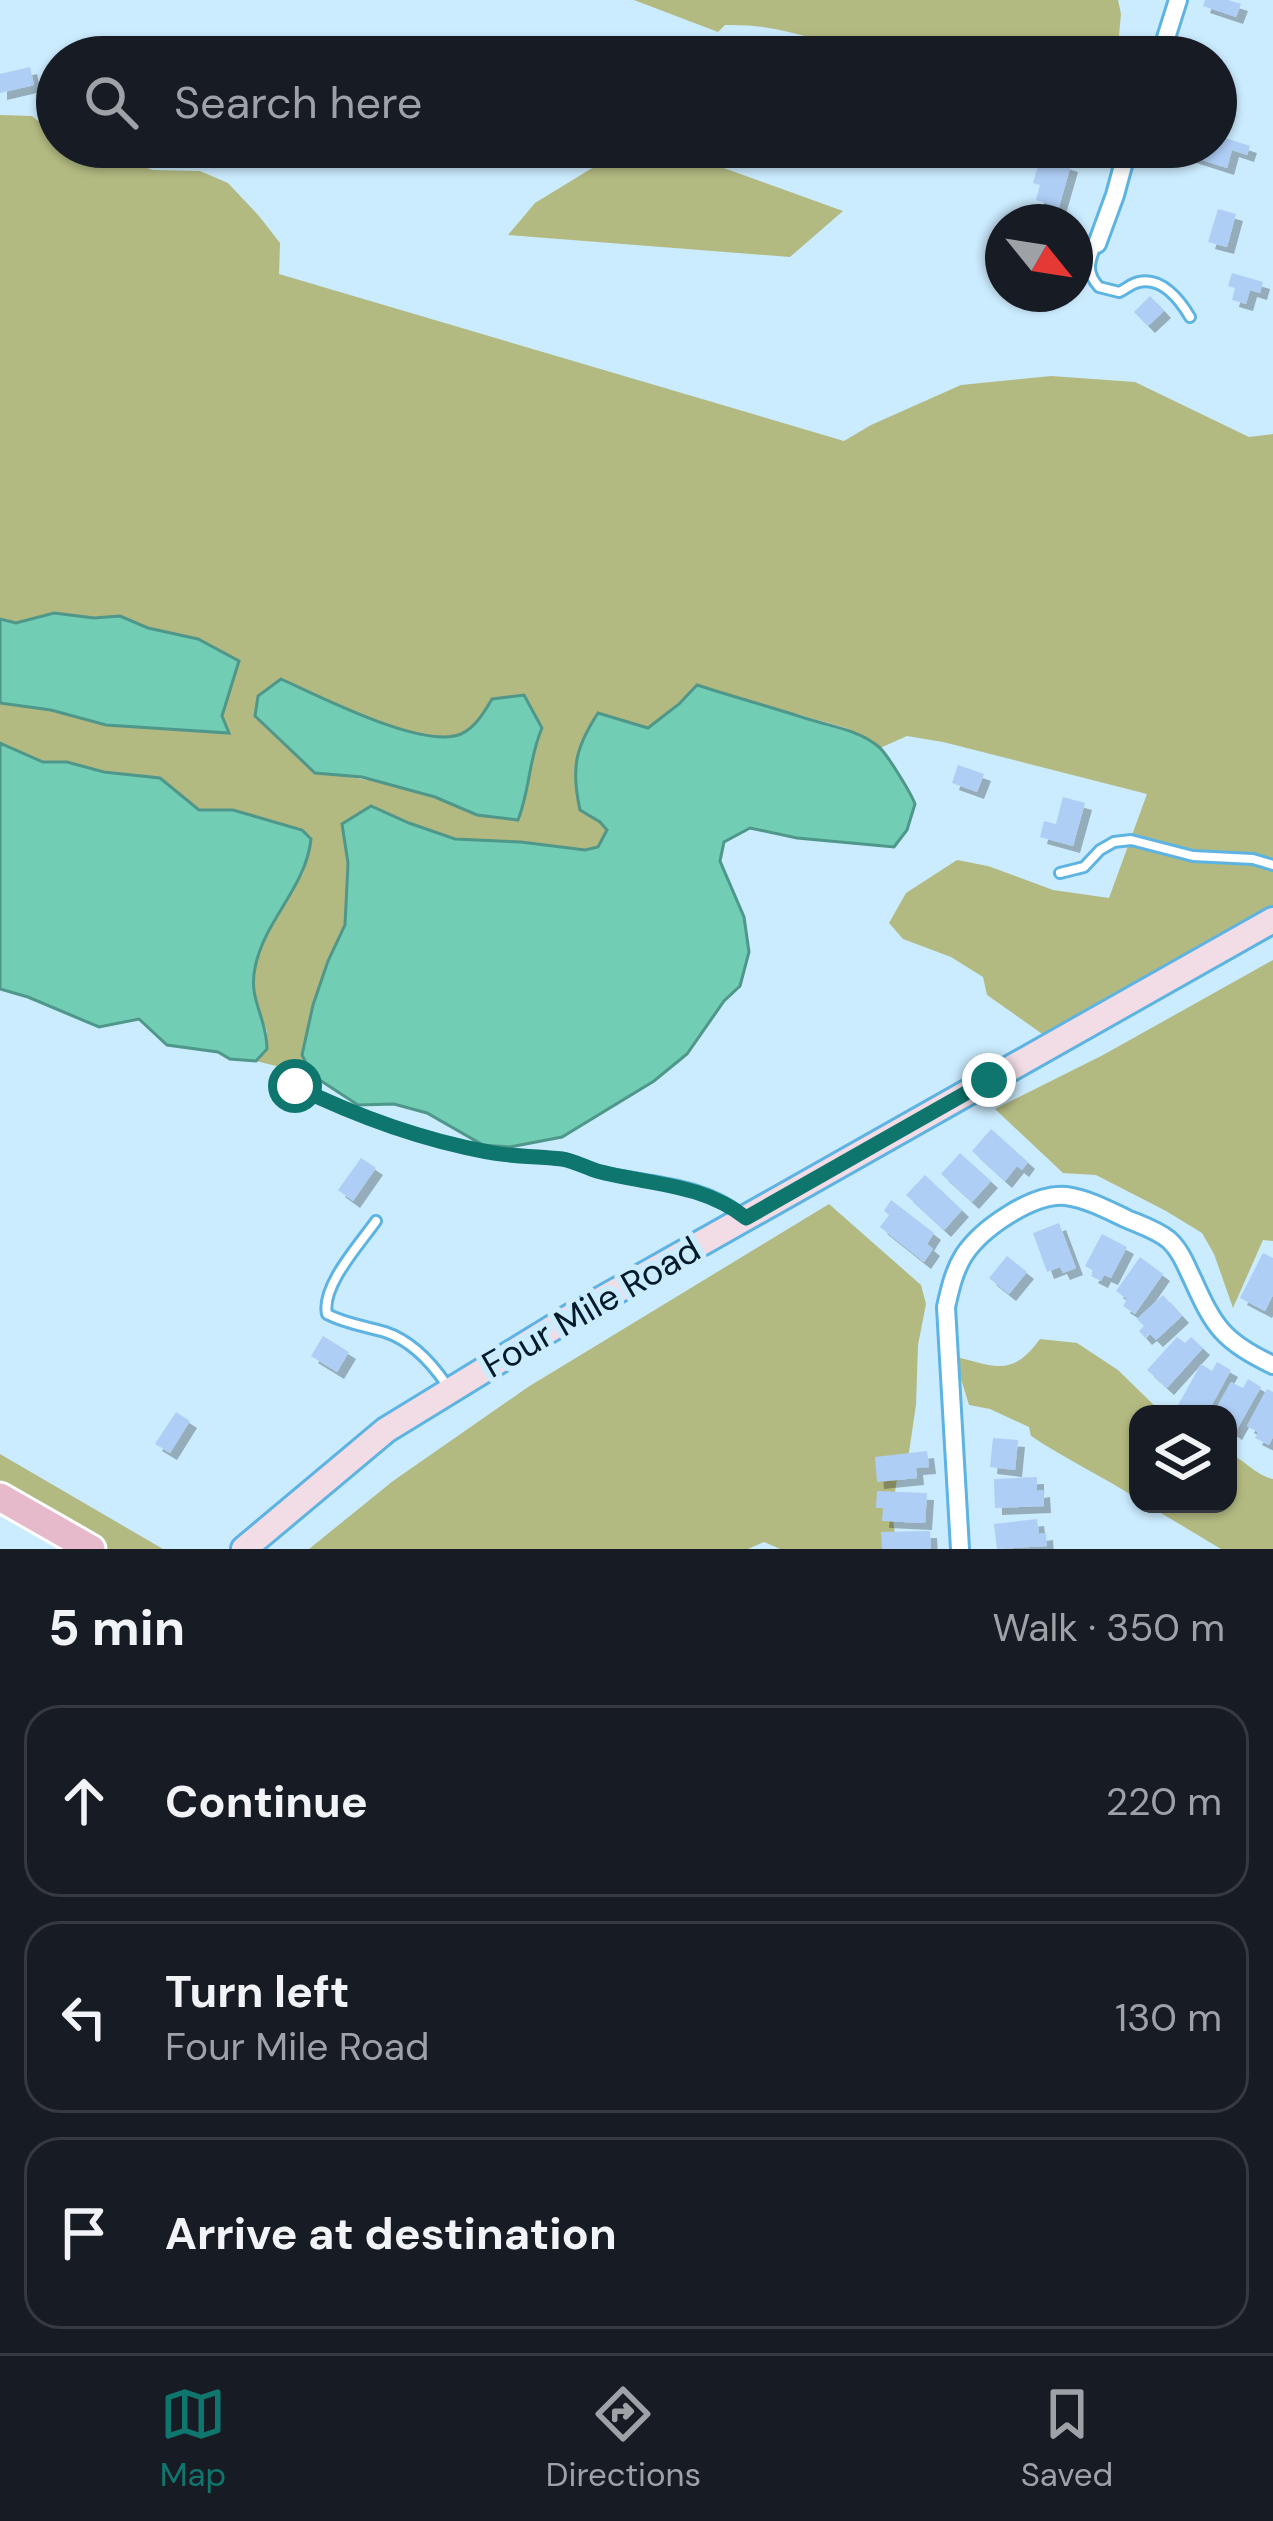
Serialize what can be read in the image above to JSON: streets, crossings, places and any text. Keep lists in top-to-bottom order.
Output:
{
  "streets": {
    "main road": ["Four Mile Road"]
  },
  "north": "bottom right",
  "page": {
    "search": "Search here",
    "heading": ["5 min", "Walk · 350 m"],
    "list": [
      ["Continue", "220 m"],
      ["Turn left", "Four Mile Road", "130 m"],
      "Arrive at destination"
    ],
    "nav": ["Map", "Directions", "Saved"]
  }
}
